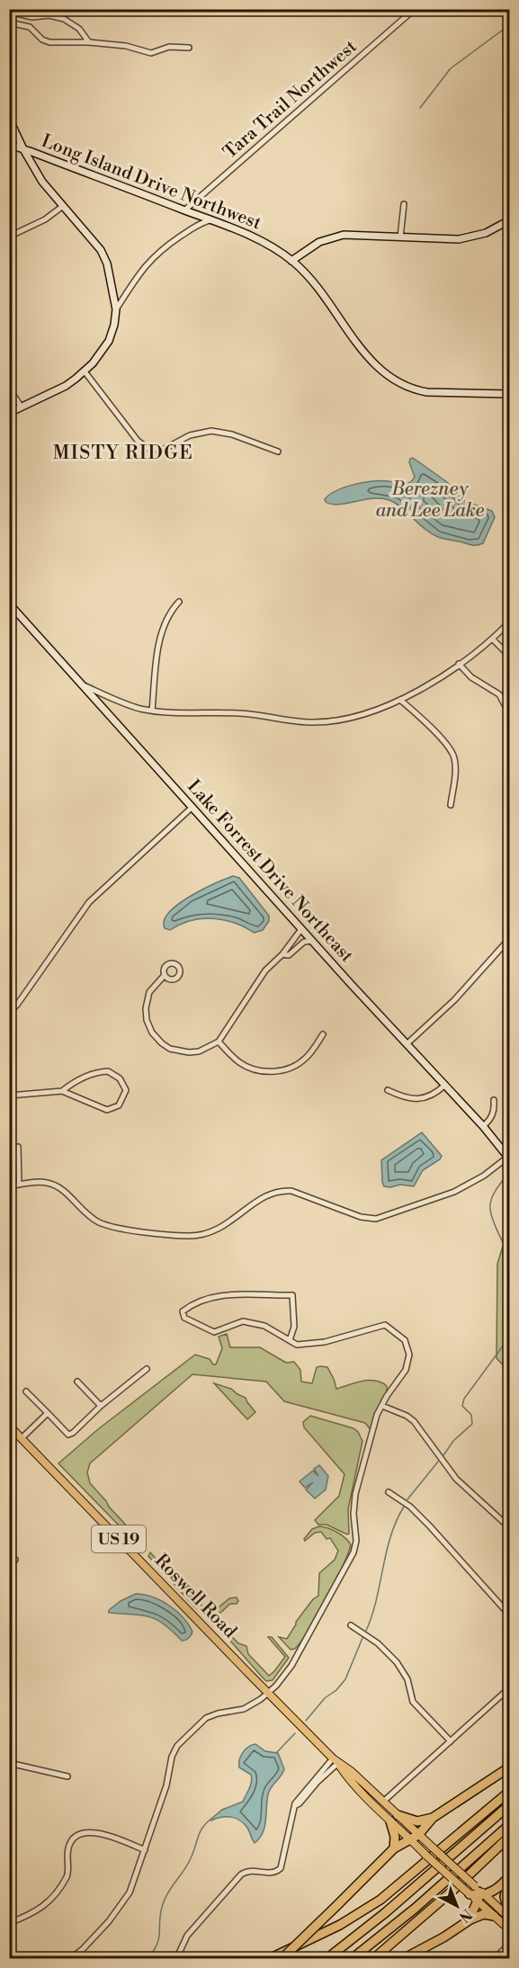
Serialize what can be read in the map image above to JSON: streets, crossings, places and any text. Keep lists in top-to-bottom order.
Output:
{
  "streets": {
    "main road": ["US 19", "Roswell Road"],
    "street": ["Tara Trail Northwest", "Long Island Drive Northwest", "Lake Forrest Drive Northeast"]
  },
  "crossings": [
    ["Tara Trail Northwest", "Long Island Drive Northwest"]
  ],
  "districts": ["MISTY RIDGE"],
  "water": ["Berezney and Lee Lake"],
  "north": "bottom right"
}
